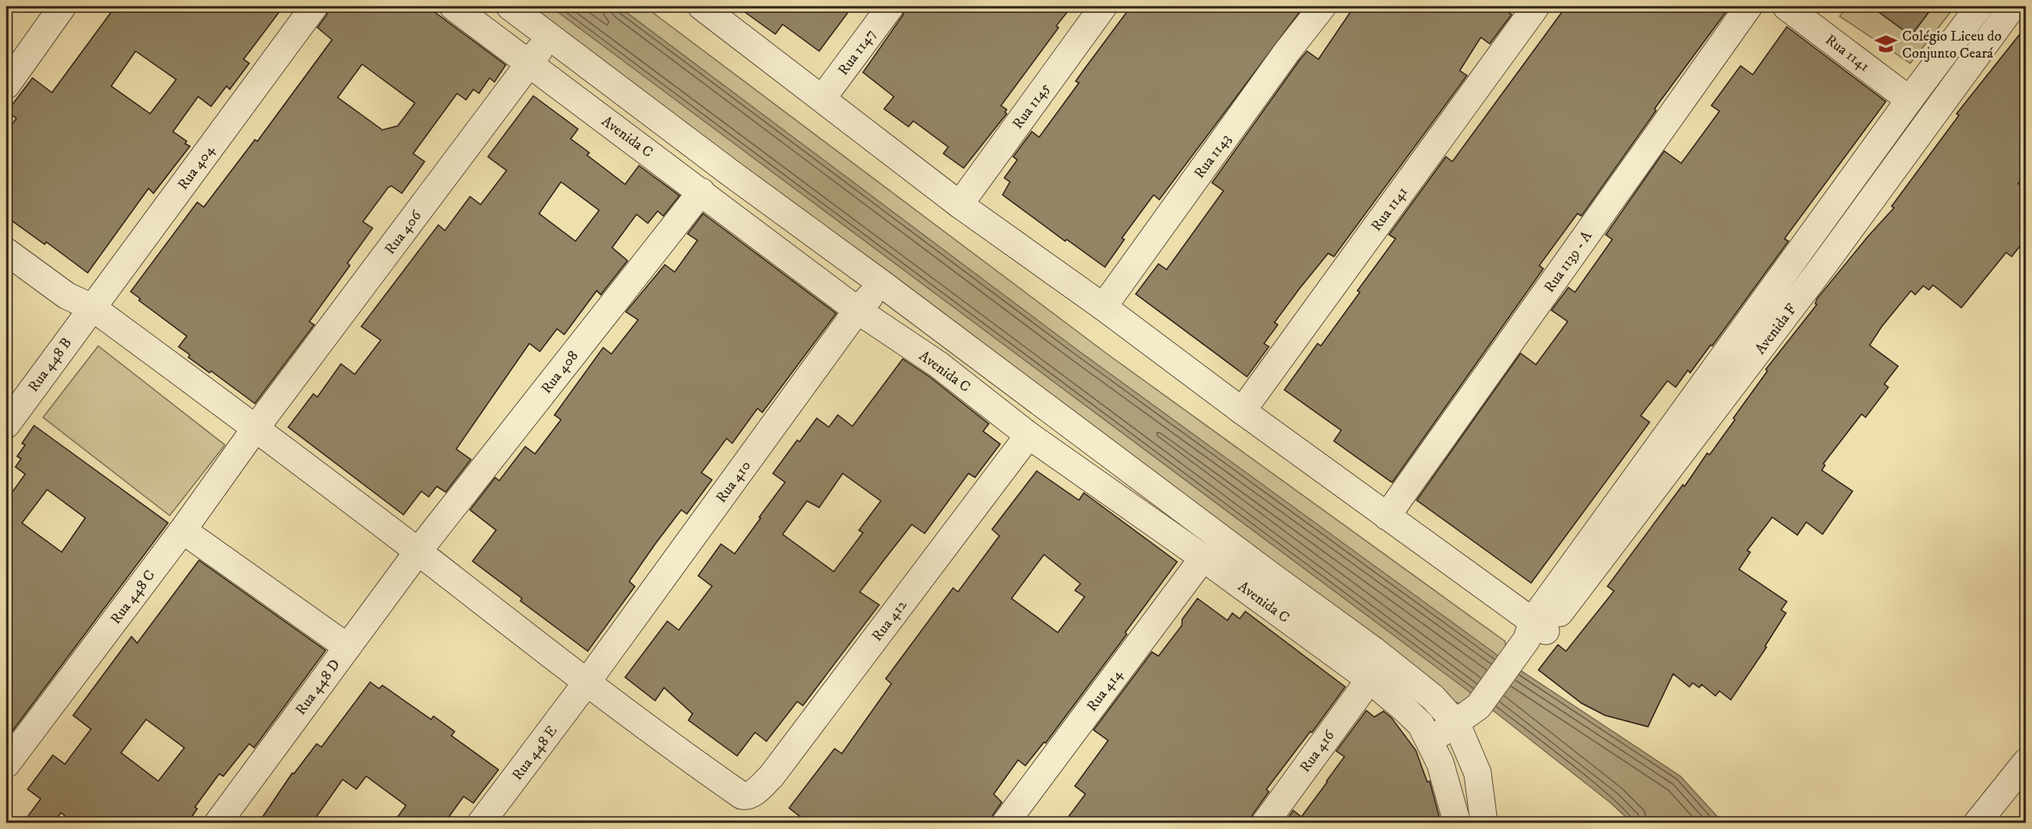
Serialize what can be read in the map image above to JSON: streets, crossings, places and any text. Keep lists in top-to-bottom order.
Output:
{
  "streets": {
    "street": [
      "Rua 1147",
      "Rua 1141",
      "Rua 1145",
      "Avenida C",
      "Rua 1143",
      "Rua 404",
      "Rua 406",
      "Rua 1139 - A",
      "Avenida F",
      "Rua 448 B",
      "Rua 408",
      "Rua 410",
      "Rua 448 C",
      "Rua 412",
      "Rua 448 D",
      "Rua 414",
      "Rua 416",
      "Rua 448 E"
    ]
  },
  "crossings": [
    ["Rua 1141", "Avenida F"],
    ["Avenida C", "Rua 406"],
    ["Avenida C", "Rua 408"],
    ["Avenida C", "Rua 410"],
    ["Avenida C", "Rua 412"],
    ["Avenida C", "Rua 414"],
    ["Avenida C", "Rua 416"],
    ["Rua 404", "Rua 448 B"],
    ["Rua 406", "Rua 448 C"],
    ["Rua 408", "Rua 448 D"],
    ["Rua 410", "Rua 412"],
    ["Rua 410", "Rua 448 E"],
    ["Rua 412", "Rua 448 E"]
  ],
  "places": {
    "school or university": ["Colégio Liceu do Conjunto Ceará"]
  }
}
